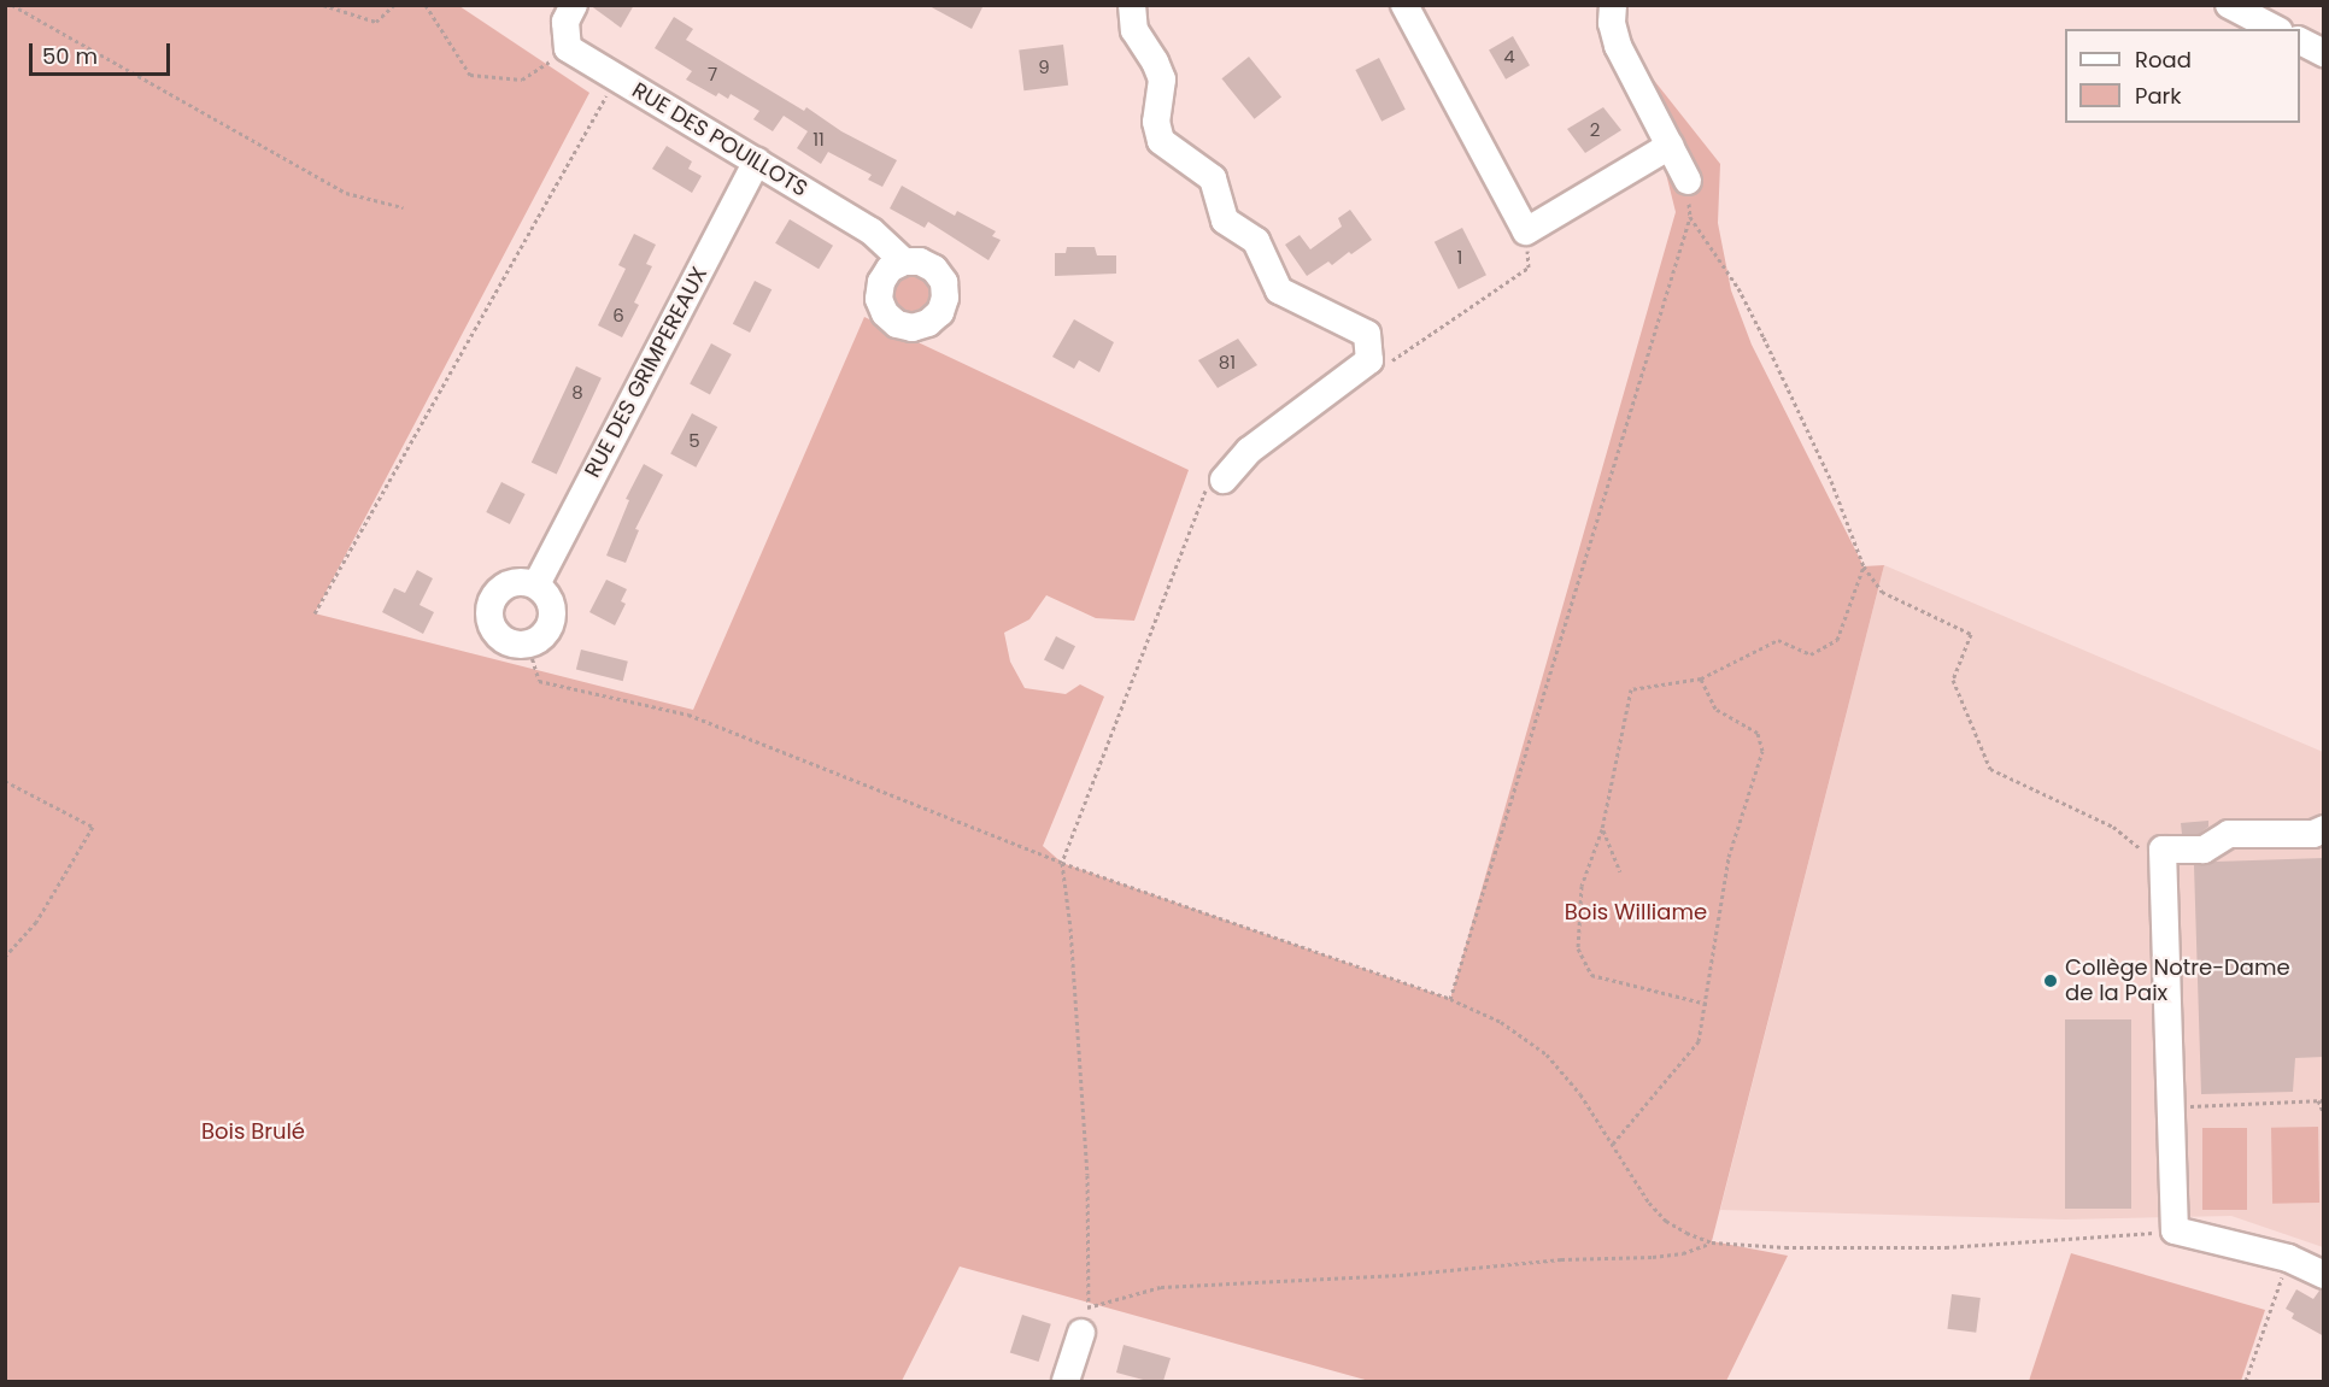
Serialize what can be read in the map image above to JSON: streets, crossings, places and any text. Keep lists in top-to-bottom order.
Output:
{
  "streets": {
    "street": ["RUE DES POUILLOTS", "RUE DES GRIMPEREAUX"]
  },
  "crossings": [
    ["RUE DES POUILLOTS", "RUE DES GRIMPEREAUX"]
  ],
  "parks": ["Bois Williame", "Bois Brulé"],
  "places": ["Collège Notre-Dame de la Paix"],
  "house_numbers": [
    "4",
    "9",
    "7",
    "2",
    "11",
    "1",
    "6",
    "81",
    "8",
    "5"
  ],
  "legend": ["Road", "Park"],
  "scale_bar": "50 m"
}
